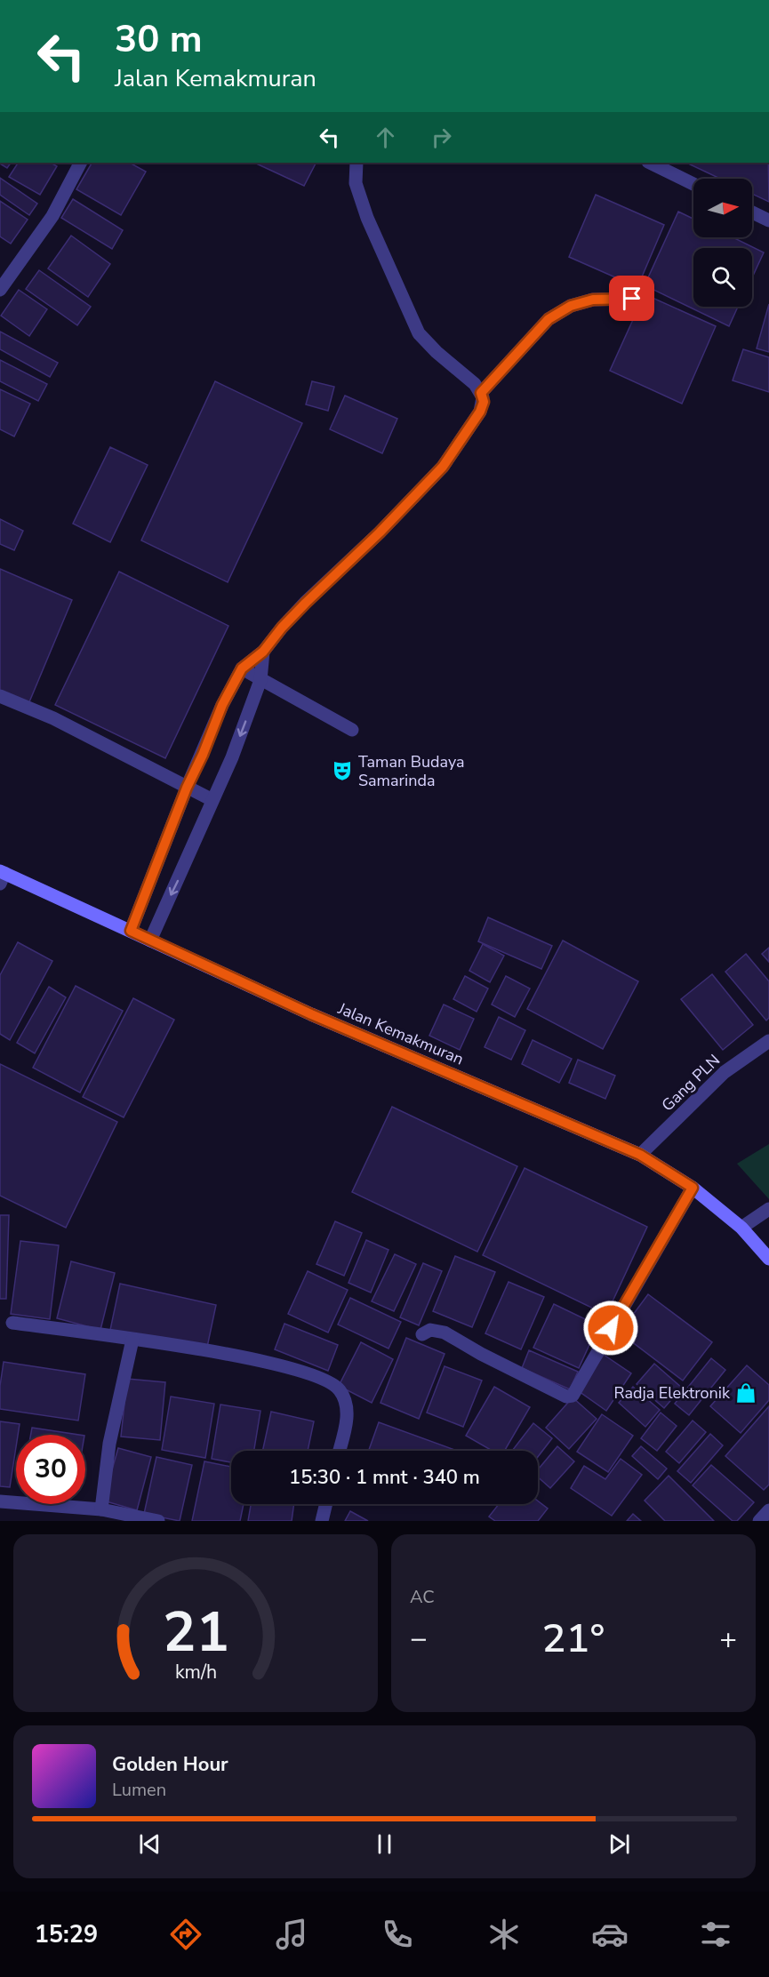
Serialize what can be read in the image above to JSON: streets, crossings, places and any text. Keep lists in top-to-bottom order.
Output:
{
  "streets": {
    "street": ["Jalan Kemakmuran", "Gang PLN"]
  },
  "crossings": [
    ["Jalan Kemakmuran", "Gang PLN"]
  ],
  "places": {
    "theatre": ["Taman Budaya Samarinda"],
    "shop": ["Radja Elektronik"]
  },
  "north": "right",
  "page": {
    "turn": ["30 m", "Jalan Kemakmuran"],
    "limit": "30",
    "trip": "15:30 · 1 mnt · 340 m",
    "tile": "AC",
    "heat": ["−", "21°", "+"],
    "song": ["Golden Hour", "Lumen"],
    "tabs": "15:29",
    "gauge": ["21", "km/h"]
  }
}
